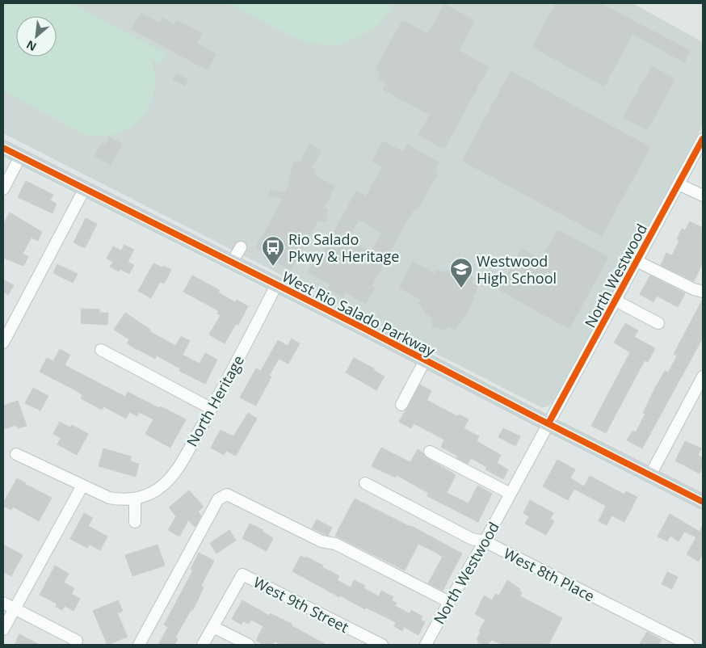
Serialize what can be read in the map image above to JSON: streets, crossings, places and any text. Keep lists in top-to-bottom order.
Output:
{
  "streets": {
    "main road": ["West Rio Salado Parkway"],
    "street": [
      "North Westwood",
      "North Heritage",
      "West 8th Place",
      "West 9th Street"
    ]
  },
  "crossings": [
    ["North Westwood", "West Rio Salado Parkway"],
    ["North Westwood", "West 8th Place"],
    ["West Rio Salado Parkway", "North Heritage"]
  ],
  "places": {
    "bus stop": ["Rio Salado Pkwy & Heritage"],
    "school or university": ["Westwood High School"]
  },
  "north": "bottom left"
}
